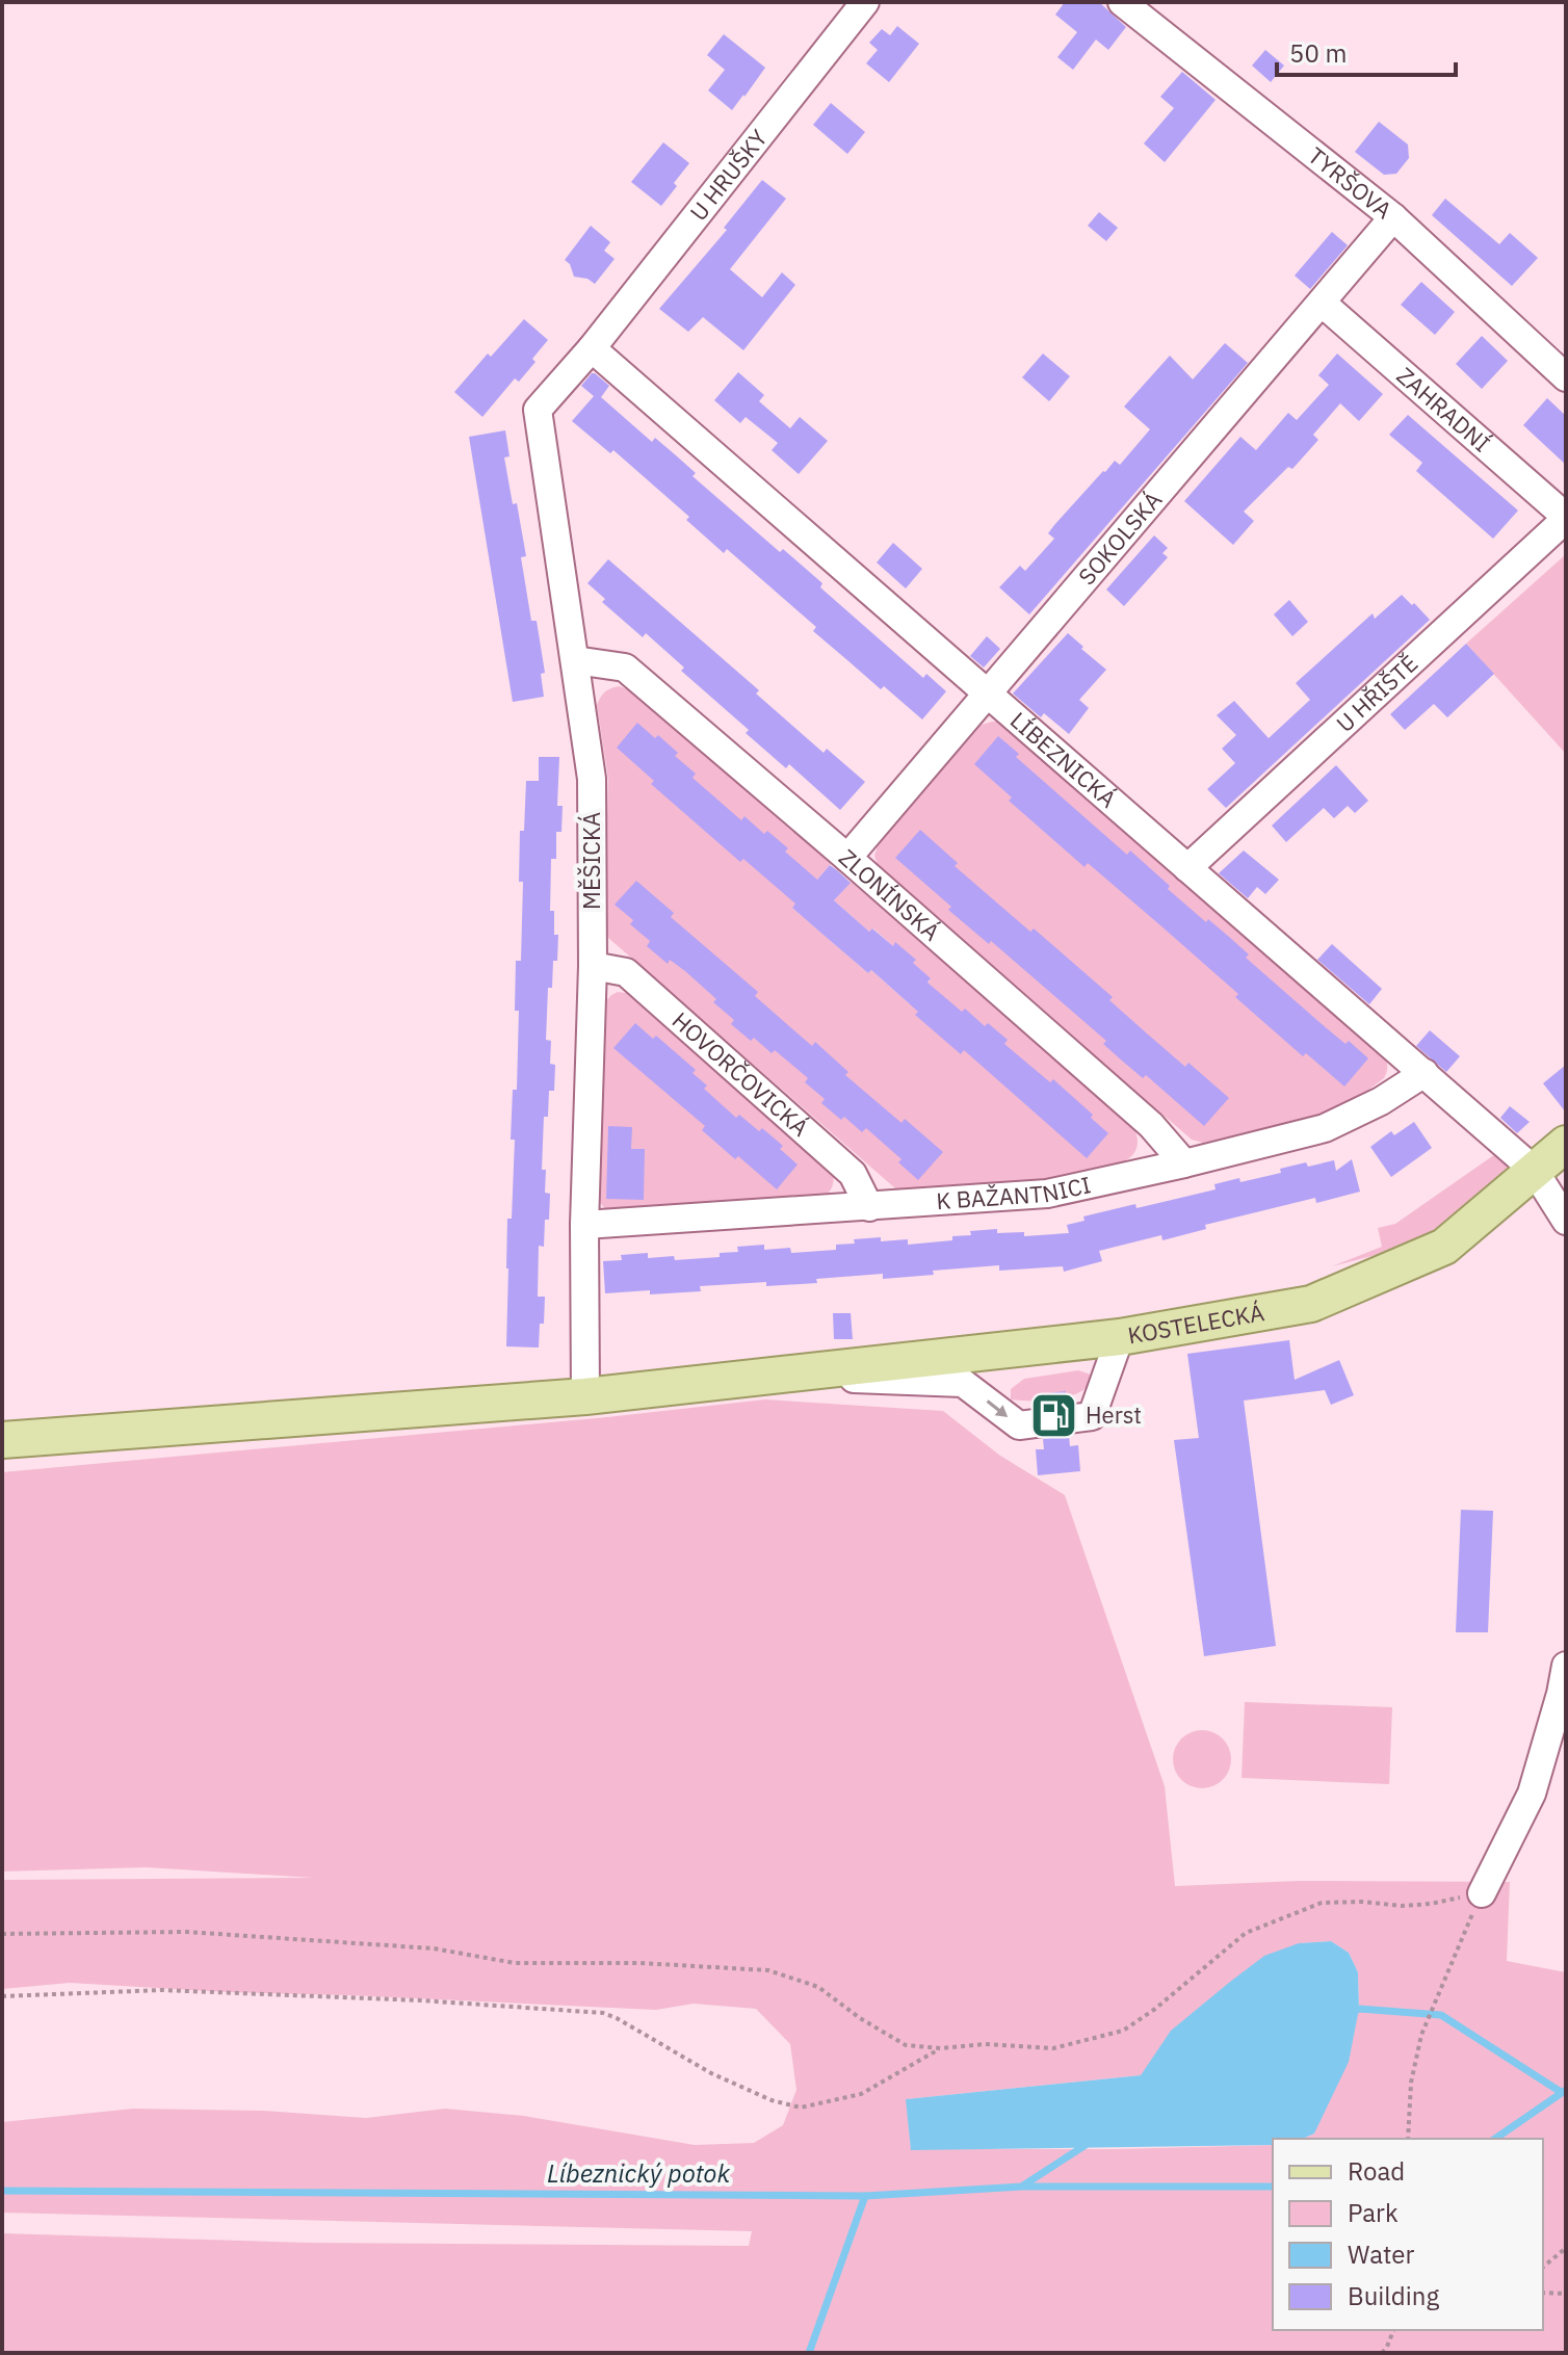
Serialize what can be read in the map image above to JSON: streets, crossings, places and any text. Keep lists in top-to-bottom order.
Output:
{
  "streets": {
    "main road": ["KOSTELECKÁ"],
    "street": [
      "U HRUŠKY",
      "TYRŠOVA",
      "ZAHRADNÍ",
      "SOKOLSKÁ",
      "U HŘIŠTĚ",
      "LÍBEZNICKÁ",
      "MĚŠICKÁ",
      "ZLONÍNSKÁ",
      "HOVORČOVICKÁ",
      "K BAŽANTNICI"
    ]
  },
  "crossings": [
    ["U HRUŠKY", "LÍBEZNICKÁ"],
    ["U HRUŠKY", "MĚŠICKÁ"],
    ["TYRŠOVA", "SOKOLSKÁ"],
    ["ZAHRADNÍ", "SOKOLSKÁ"],
    ["ZAHRADNÍ", "U HŘIŠTĚ"],
    ["SOKOLSKÁ", "LÍBEZNICKÁ"],
    ["SOKOLSKÁ", "ZLONÍNSKÁ"],
    ["U HŘIŠTĚ", "LÍBEZNICKÁ"],
    ["LÍBEZNICKÁ", "MĚŠICKÁ"],
    ["LÍBEZNICKÁ", "K BAŽANTNICI"],
    ["LÍBEZNICKÁ", "KOSTELECKÁ"],
    ["MĚŠICKÁ", "ZLONÍNSKÁ"],
    ["MĚŠICKÁ", "HOVORČOVICKÁ"],
    ["MĚŠICKÁ", "K BAŽANTNICI"],
    ["MĚŠICKÁ", "KOSTELECKÁ"],
    ["ZLONÍNSKÁ", "K BAŽANTNICI"],
    ["HOVORČOVICKÁ", "K BAŽANTNICI"]
  ],
  "water": ["Líbeznický potok"],
  "places": {
    "fuel station": ["Herst"]
  },
  "legend": [
    "Road",
    "Park",
    "Water",
    "Building"
  ],
  "scale_bar": "50 m"
}
